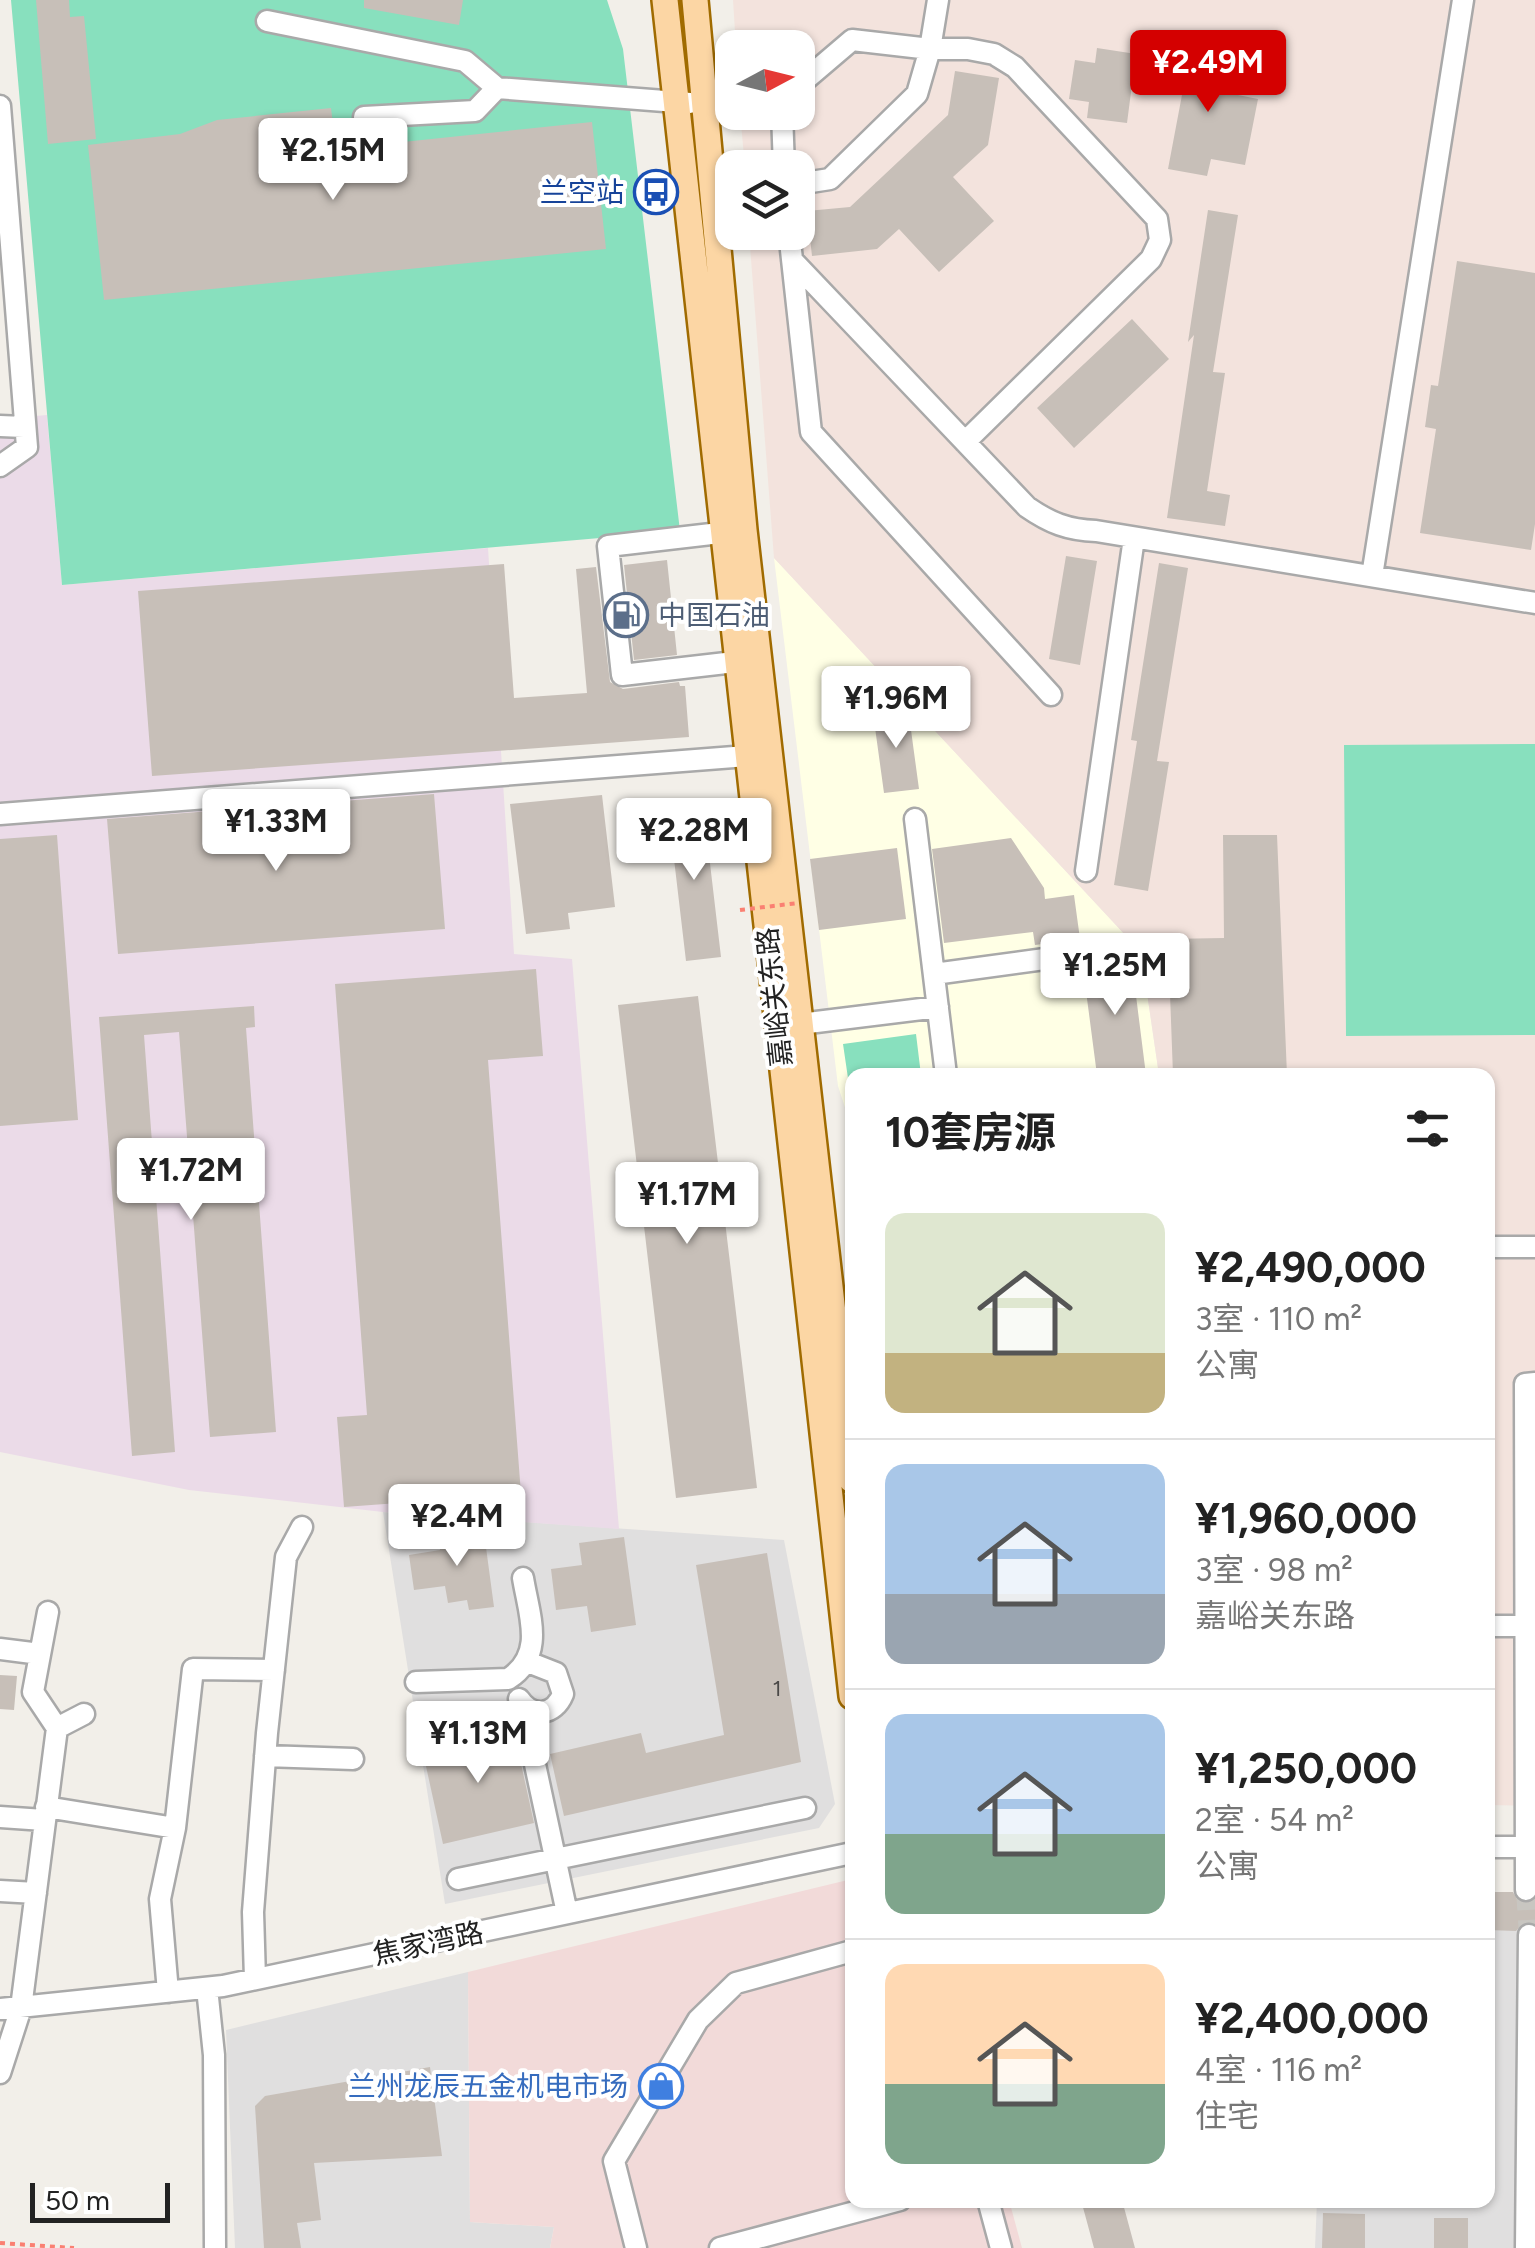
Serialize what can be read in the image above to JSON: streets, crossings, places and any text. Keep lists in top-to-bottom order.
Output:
{
  "streets": {
    "main road": ["嘉峪关东路"],
    "street": ["焦家湾路"]
  },
  "places": {
    "bus stop": ["兰空站"],
    "fuel station": ["中国石油"],
    "shop": ["兰州龙辰五金机电市场"]
  },
  "house_numbers": ["1"],
  "scale_bar": "50 m",
  "north": "right",
  "page": {
    "price": [
      "¥2.49M",
      "¥2.15M",
      "¥1.96M",
      "¥1.33M",
      "¥2.28M",
      "¥1.25M",
      "¥1.72M",
      "¥1.17M",
      "¥2.4M",
      "¥1.13M"
    ],
    "heading": "10套房源",
    "list": [
      {
        "name": "¥2,490,000",
        "note": "3室 · 110 m² · 公寓"
      },
      {
        "name": "¥1,960,000",
        "note": "3室 · 98 m² · 嘉峪关东路"
      },
      {
        "name": "¥1,250,000",
        "note": "2室 · 54 m² · 公寓"
      },
      {
        "name": "¥2,400,000",
        "note": "4室 · 116 m² · 住宅"
      }
    ],
    "scale": "50 m"
  }
}
